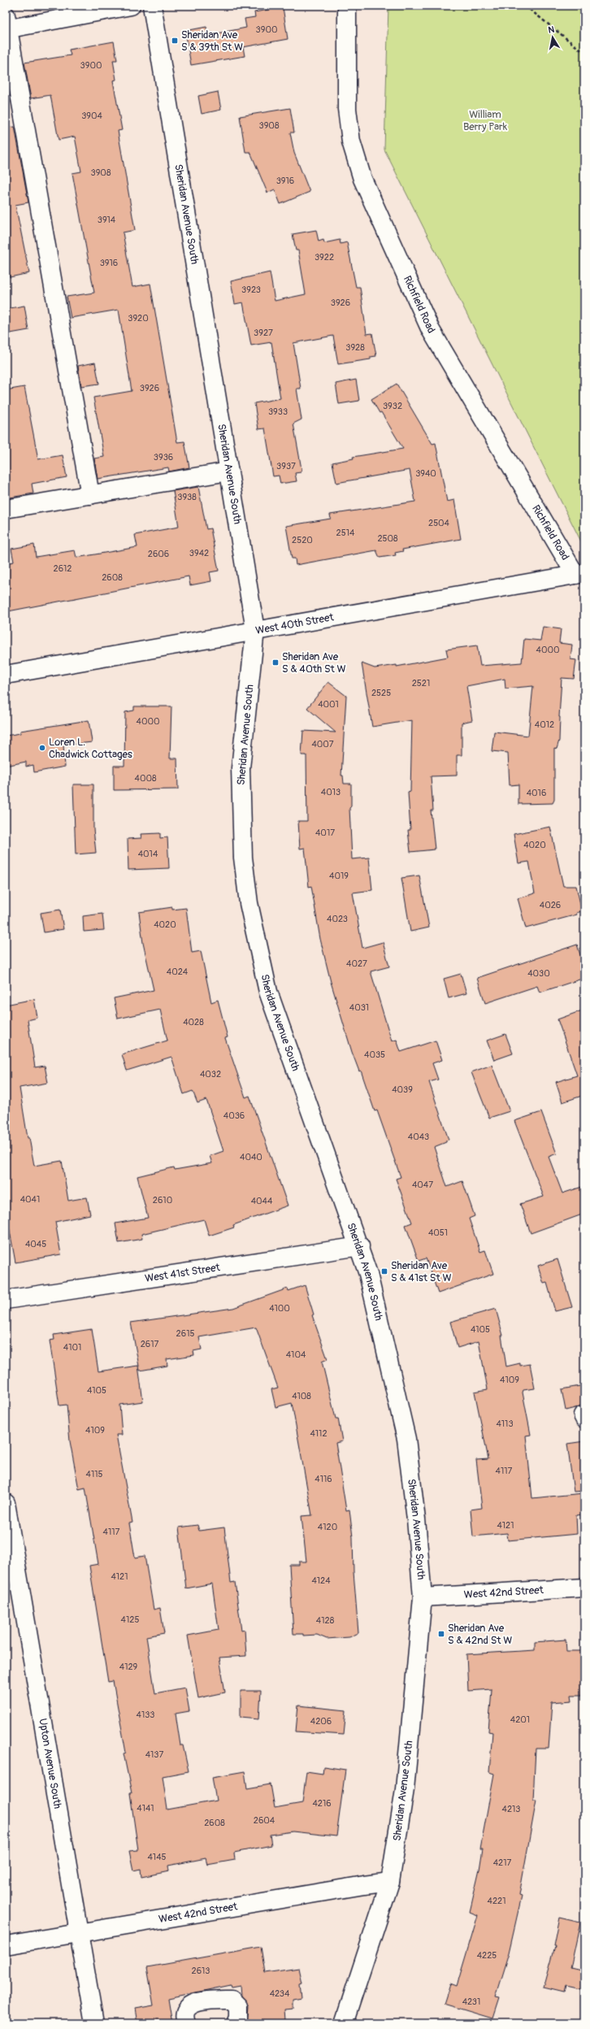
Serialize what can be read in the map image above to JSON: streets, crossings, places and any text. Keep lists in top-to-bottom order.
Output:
{
  "streets": {
    "street": [
      "Sheridan Avenue South",
      "Richfield Road",
      "West 40th Street",
      "West 41st Street",
      "West 42nd Street",
      "Upton Avenue South"
    ]
  },
  "crossings": [
    ["Sheridan Avenue South", "West 40th Street"],
    ["Sheridan Avenue South", "West 41st Street"],
    ["Sheridan Avenue South", "West 42nd Street"],
    ["Richfield Road", "West 40th Street"],
    ["West 42nd Street", "Upton Avenue South"]
  ],
  "parks": ["William Berry Park"],
  "places": {
    "transit": [
      "Sheridan Ave S & 39th St W",
      "Sheridan Ave S & 40th St W",
      "Sheridan Ave S & 41st St W",
      "Sheridan Ave S & 42nd St W"
    ],
    "other": ["Loren L. Chadwick Cottages"]
  },
  "house_numbers": [
    "3900",
    "3900",
    "3904",
    "3908",
    "3908",
    "3916",
    "3914",
    "3922",
    "3916",
    "3923",
    "3926",
    "3920",
    "3927",
    "3928",
    "3926",
    "3932",
    "3933",
    "3936",
    "3937",
    "3940",
    "3938",
    "2504",
    "2514",
    "2508",
    "2520",
    "3942",
    "2606",
    "2612",
    "2608",
    "4000",
    "2521",
    "2525",
    "4001",
    "4000",
    "4012",
    "4007",
    "4008",
    "4013",
    "4016",
    "4017",
    "4020",
    "4014",
    "4019",
    "4026",
    "4023",
    "4020",
    "4027",
    "4024",
    "4030",
    "4031",
    "4028",
    "4035",
    "4032",
    "4039",
    "4036",
    "4043",
    "4040",
    "4047",
    "4041",
    "2610",
    "4044",
    "4051",
    "4045",
    "4100",
    "4105",
    "2615",
    "2617",
    "4101",
    "4104",
    "4109",
    "4105",
    "4108",
    "4113",
    "4109",
    "4112",
    "4117",
    "4115",
    "4116",
    "4121",
    "4120",
    "4117",
    "4121",
    "4124",
    "4125",
    "4128",
    "4129",
    "4133",
    "4201",
    "4206",
    "4137",
    "4216",
    "4141",
    "4213",
    "2604",
    "2608",
    "4145",
    "4217",
    "4221",
    "4225",
    "2613",
    "4234",
    "4231"
  ],
  "north": "top"
}
